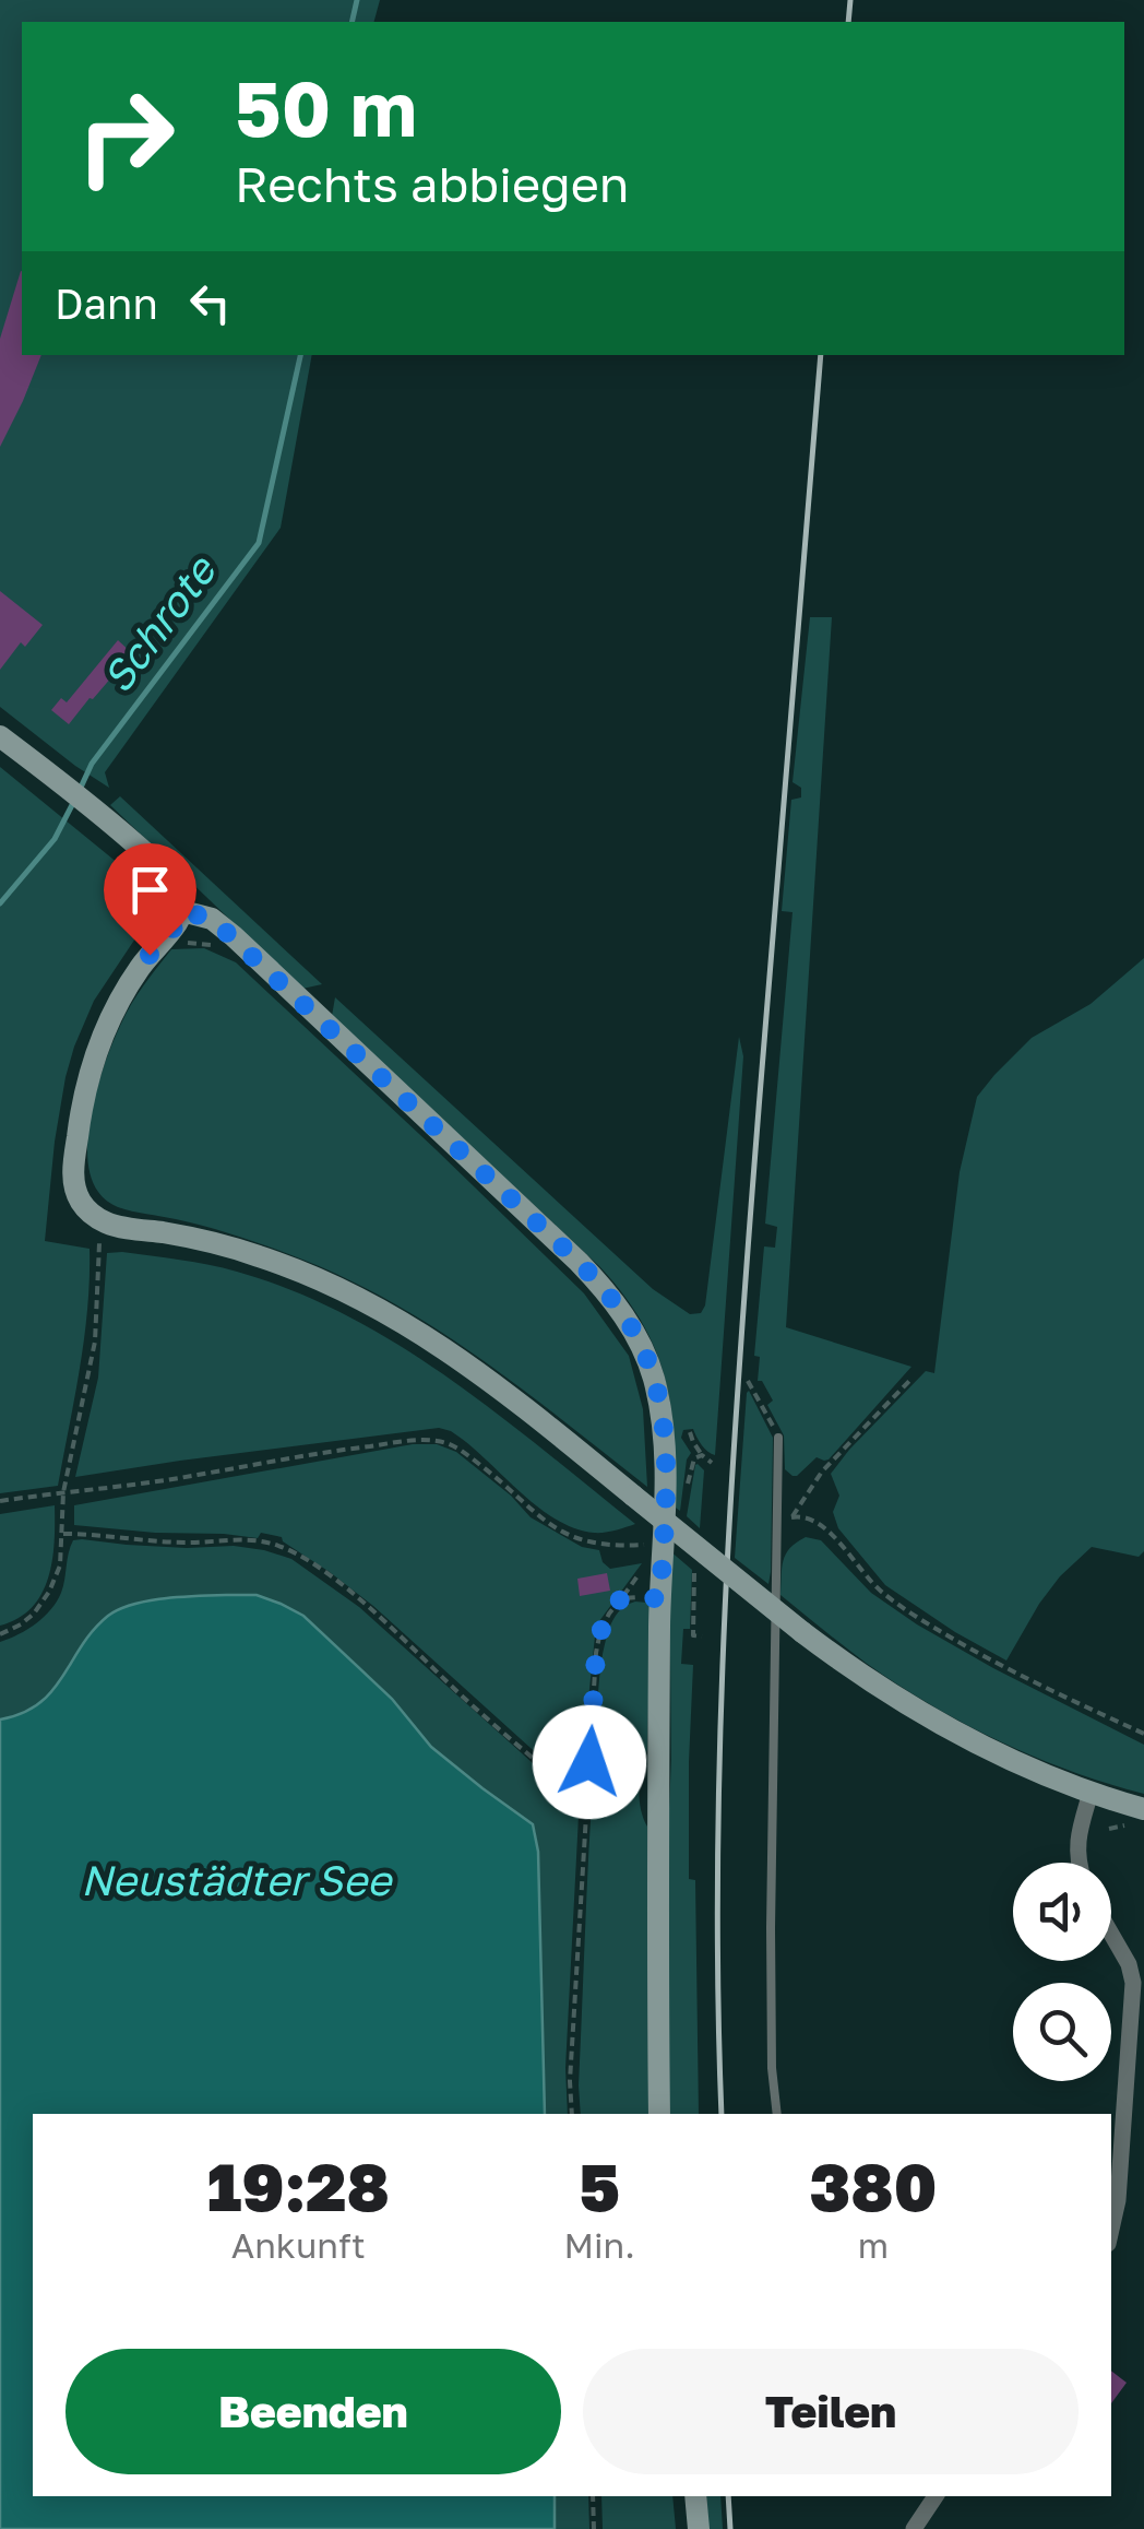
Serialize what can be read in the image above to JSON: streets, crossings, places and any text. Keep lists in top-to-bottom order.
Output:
{
  "water": ["Schrote", "Neustädter See"],
  "page": {
    "turn": ["50 m", "Rechts abbiegen"],
    "then": "Dann",
    "eta": [
      "19:28",
      "Ankunft",
      "5",
      "Min.",
      "380",
      "m"
    ],
    "buttons": ["Beenden", "Teilen"]
  }
}
